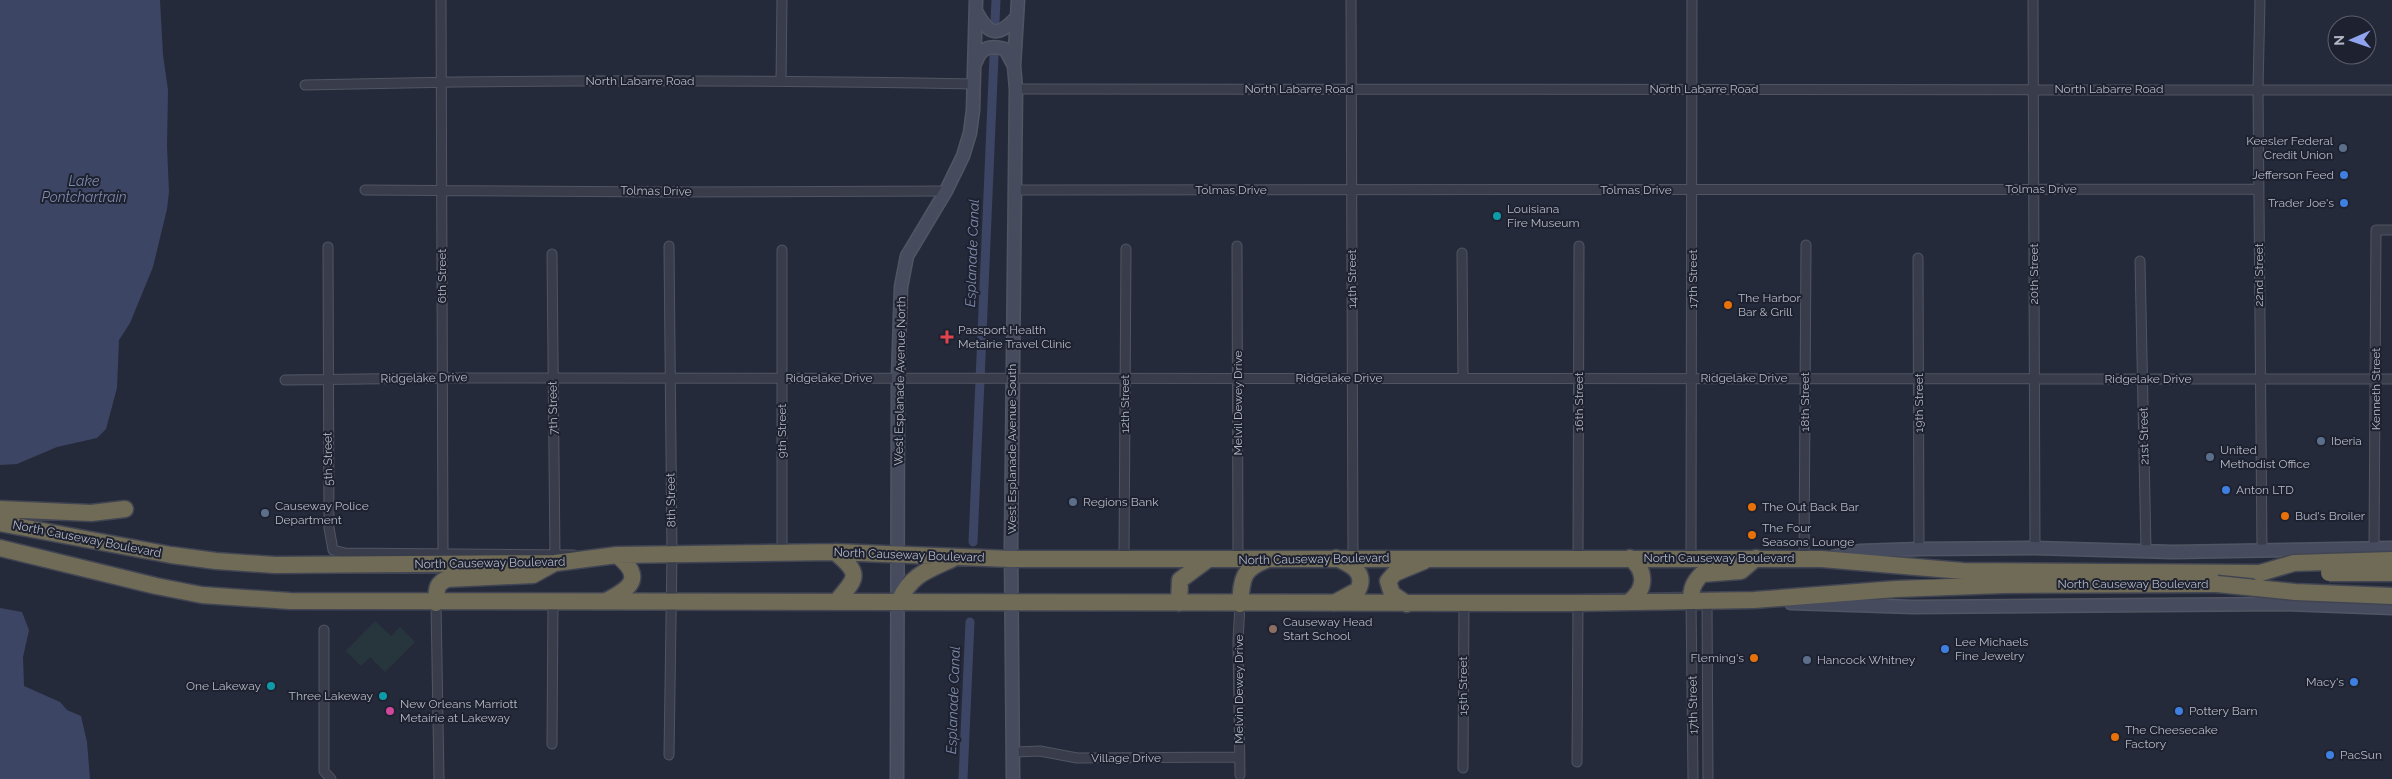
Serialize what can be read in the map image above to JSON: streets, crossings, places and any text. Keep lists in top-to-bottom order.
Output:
{
  "streets": {
    "highway": ["North Causeway Boulevard"],
    "main road": ["West Esplanade Avenue North", "West Esplanade Avenue South"],
    "street": [
      "North Labarre Road",
      "Tolmas Drive",
      "20th Street",
      "22nd Street",
      "6th Street",
      "14th Street",
      "17th Street",
      "Ridgelake Drive",
      "Kenneth Street",
      "16th Street",
      "18th Street",
      "Melvil Dewey Drive",
      "19th Street",
      "12th Street",
      "7th Street",
      "9th Street",
      "21st Street",
      "5th Street",
      "8th Street",
      "15th Street",
      "Melvin Dewey Drive",
      "Village Drive"
    ]
  },
  "crossings": [
    ["North Labarre Road", "20th Street"],
    ["North Labarre Road", "22nd Street"],
    ["North Labarre Road", "6th Street"],
    ["North Labarre Road", "14th Street"],
    ["North Labarre Road", "17th Street"],
    ["North Labarre Road", "West Esplanade Avenue North"],
    ["North Labarre Road", "West Esplanade Avenue South"],
    ["Tolmas Drive", "20th Street"],
    ["Tolmas Drive", "22nd Street"],
    ["Tolmas Drive", "6th Street"],
    ["Tolmas Drive", "14th Street"],
    ["Tolmas Drive", "17th Street"],
    ["Tolmas Drive", "West Esplanade Avenue North"],
    ["Tolmas Drive", "West Esplanade Avenue South"],
    ["20th Street", "Ridgelake Drive"],
    ["20th Street", "North Causeway Boulevard"],
    ["22nd Street", "Ridgelake Drive"],
    ["22nd Street", "North Causeway Boulevard"],
    ["6th Street", "Ridgelake Drive"],
    ["6th Street", "5th Street"],
    ["14th Street", "Ridgelake Drive"],
    ["14th Street", "North Causeway Boulevard"],
    ["17th Street", "Ridgelake Drive"],
    ["17th Street", "North Causeway Boulevard"],
    ["Ridgelake Drive", "West Esplanade Avenue North"],
    ["Ridgelake Drive", "Kenneth Street"],
    ["Ridgelake Drive", "16th Street"],
    ["Ridgelake Drive", "18th Street"],
    ["Ridgelake Drive", "Melvil Dewey Drive"],
    ["Ridgelake Drive", "19th Street"],
    ["Ridgelake Drive", "12th Street"],
    ["Ridgelake Drive", "7th Street"],
    ["Ridgelake Drive", "9th Street"],
    ["Ridgelake Drive", "21st Street"],
    ["Ridgelake Drive", "West Esplanade Avenue South"],
    ["Ridgelake Drive", "5th Street"],
    ["Ridgelake Drive", "8th Street"],
    ["West Esplanade Avenue North", "North Causeway Boulevard"],
    ["Kenneth Street", "North Causeway Boulevard"],
    ["16th Street", "North Causeway Boulevard"],
    ["18th Street", "North Causeway Boulevard"],
    ["Melvil Dewey Drive", "North Causeway Boulevard"],
    ["19th Street", "North Causeway Boulevard"],
    ["12th Street", "North Causeway Boulevard"],
    ["7th Street", "5th Street"],
    ["7th Street", "North Causeway Boulevard"],
    ["9th Street", "North Causeway Boulevard"],
    ["21st Street", "North Causeway Boulevard"],
    ["West Esplanade Avenue South", "North Causeway Boulevard"],
    ["West Esplanade Avenue South", "Village Drive"],
    ["5th Street", "North Causeway Boulevard"],
    ["8th Street", "North Causeway Boulevard"],
    ["North Causeway Boulevard", "15th Street"],
    ["North Causeway Boulevard", "Melvin Dewey Drive"],
    ["Melvin Dewey Drive", "Village Drive"]
  ],
  "water": ["Lake Pontchartrain", "Esplanade Canal"],
  "places": {
    "other": [
      "Keesler Federal Credit Union",
      "Jefferson Feed",
      "Trader Joe's",
      "Louisiana Fire Museum",
      "The Harbor Bar & Grill",
      "Iberia",
      "United Methodist Office",
      "Anton LTD",
      "Regions Bank",
      "The Out Back Bar",
      "Causeway Police Department",
      "Bud's Broiler",
      "The Four Seasons Lounge",
      "Causeway Head Start School",
      "Lee Michaels Fine Jewelry",
      "Fleming's",
      "Hancock Whitney",
      "Macy's",
      "One Lakeway",
      "Three Lakeway",
      "New Orleans Marriott Metairie at Lakeway",
      "Pottery Barn",
      "The Cheesecake Factory",
      "PacSun"
    ],
    "health": ["Passport Health Metairie Travel Clinic"]
  },
  "north": "left"
}
